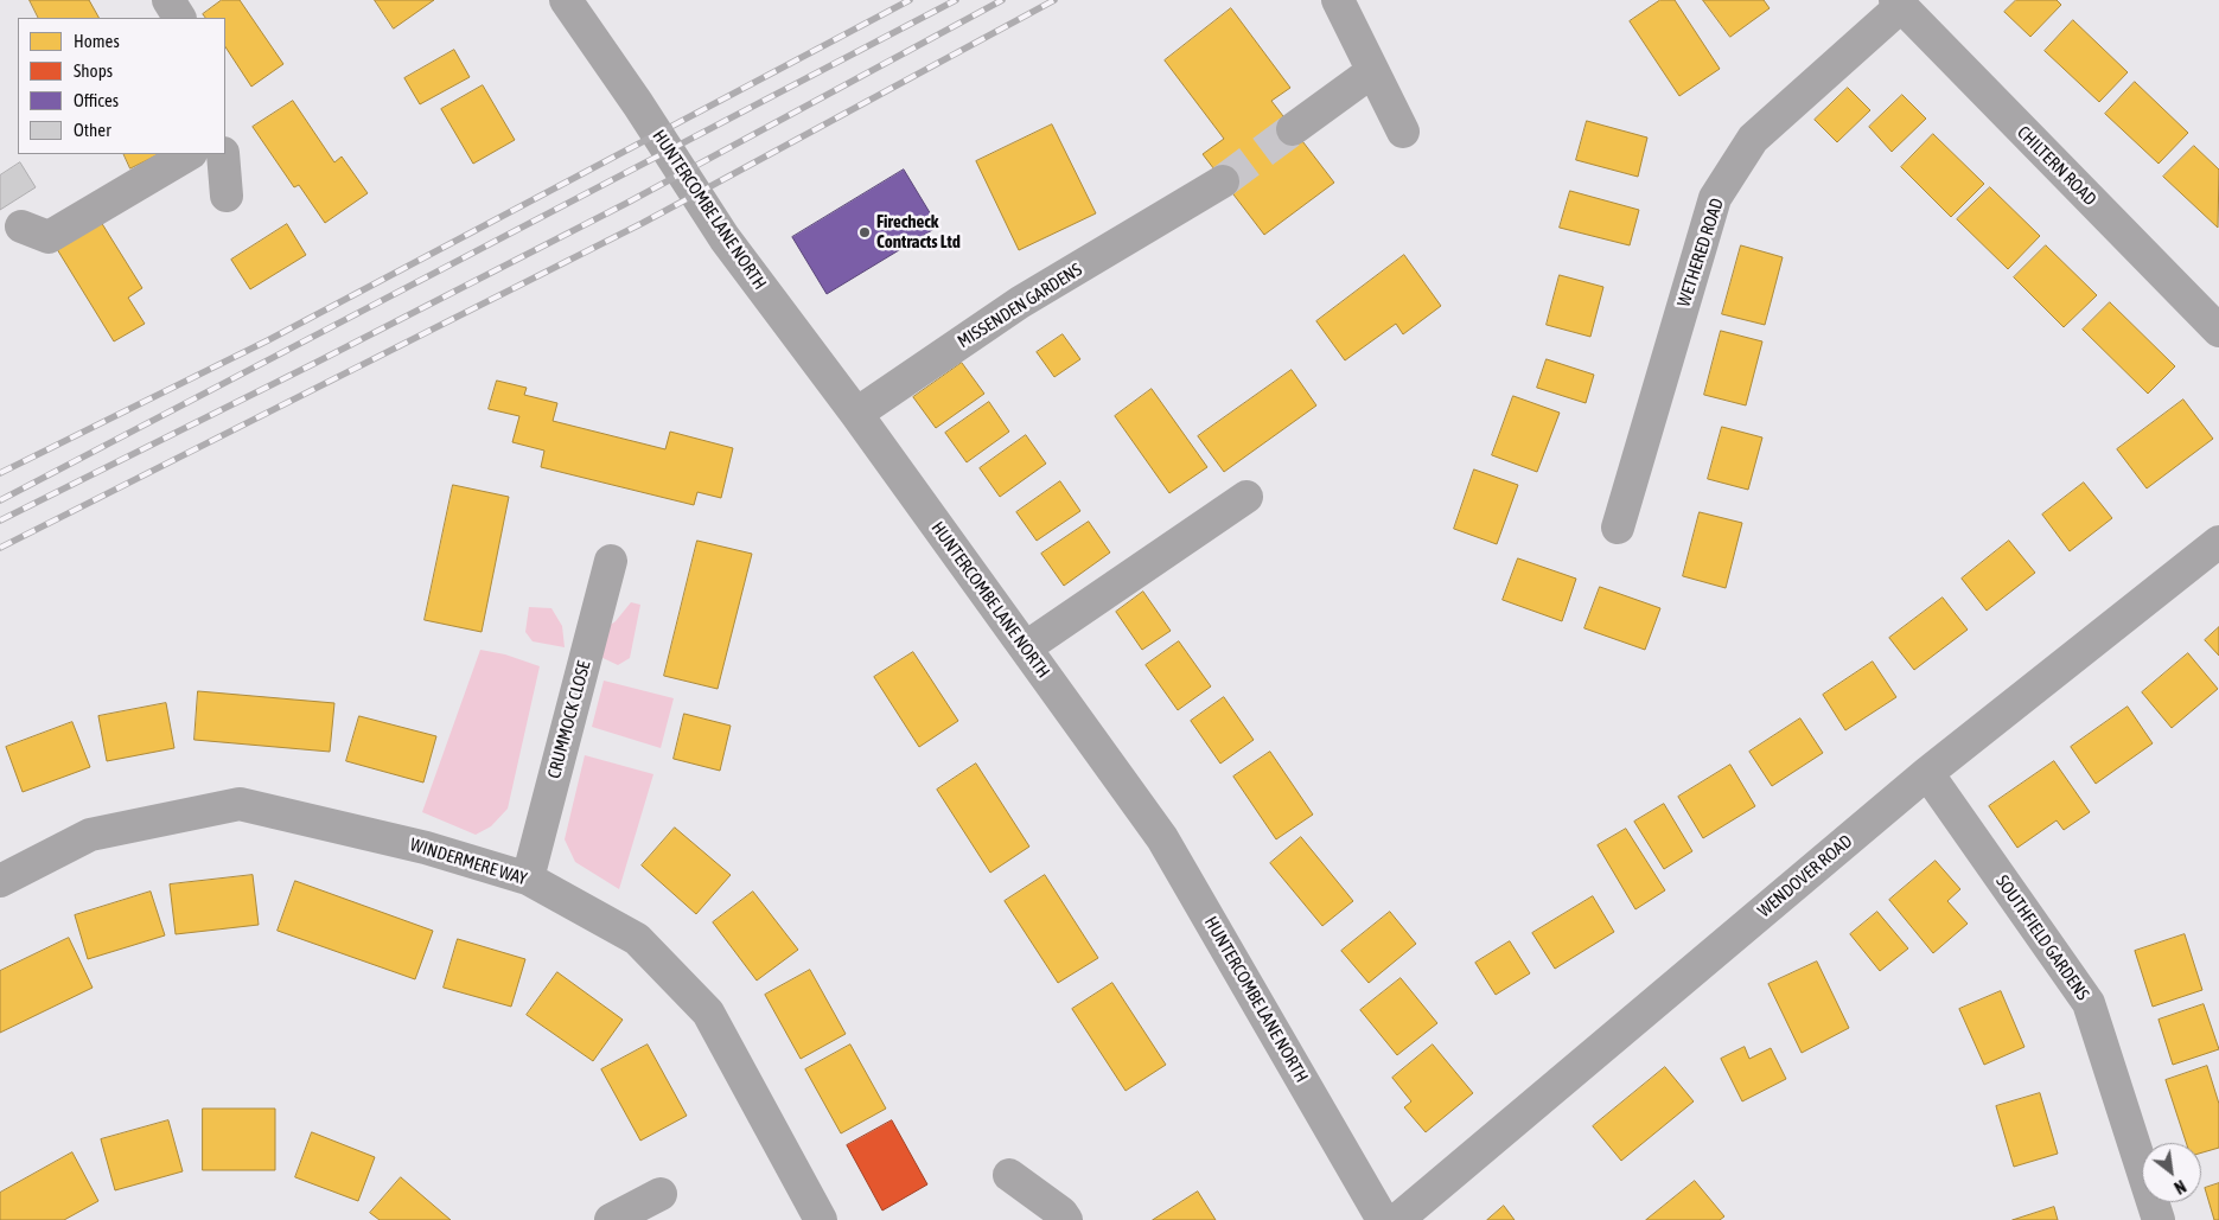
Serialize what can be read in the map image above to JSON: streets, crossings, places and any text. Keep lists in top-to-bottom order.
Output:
{
  "streets": {
    "street": [
      "CHILTERN ROAD",
      "HUNTERCOMBE LANE NORTH",
      "WETHERED ROAD",
      "MISSENDEN GARDENS",
      "CRUMMOCK CLOSE",
      "WINDERMERE WAY",
      "WENDOVER ROAD",
      "SOUTHFIELD GARDENS"
    ]
  },
  "crossings": [
    ["CHILTERN ROAD", "WETHERED ROAD"],
    ["HUNTERCOMBE LANE NORTH", "MISSENDEN GARDENS"],
    ["CRUMMOCK CLOSE", "WINDERMERE WAY"],
    ["WENDOVER ROAD", "SOUTHFIELD GARDENS"]
  ],
  "places": ["Firecheck Contracts Ltd"],
  "legend": [
    "Homes",
    "Shops",
    "Offices",
    "Other"
  ],
  "north": "bottom right"
}
